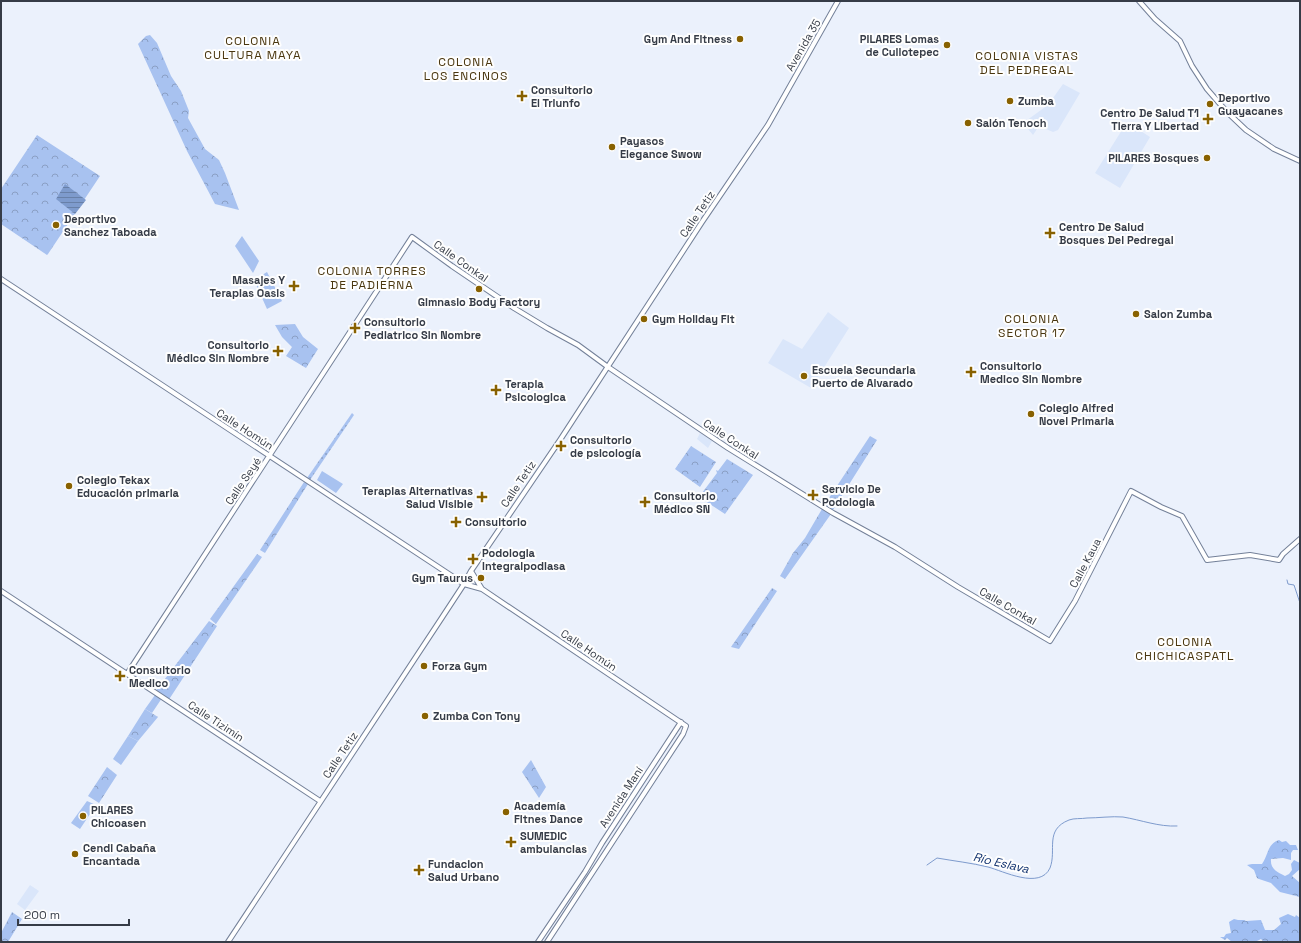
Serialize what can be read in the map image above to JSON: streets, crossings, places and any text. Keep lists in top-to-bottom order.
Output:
{
  "streets": {
    "street": [
      "Avenida 35",
      "Calle Tetiz",
      "Calle Conkal",
      "Calle Homún",
      "Calle Seyé",
      "Calle Kaua",
      "Calle Tizimín",
      "Avenida Maní"
    ]
  },
  "crossings": [
    ["Avenida 35", "Calle Tetiz"],
    ["Calle Tetiz", "Calle Conkal"],
    ["Calle Tetiz", "Calle Homún"],
    ["Calle Tetiz", "Calle Tizimín"],
    ["Calle Conkal", "Calle Seyé"],
    ["Calle Conkal", "Calle Kaua"],
    ["Calle Homún", "Calle Seyé"],
    ["Calle Homún", "Avenida Maní"],
    ["Calle Seyé", "Calle Tizimín"]
  ],
  "districts": [
    "COLONIA CULTURA MAYA",
    "COLONIA VISTAS DEL PEDREGAL",
    "COLONIA LOS ENCINOS",
    "COLONIA TORRES DE PADIERNA",
    "COLONIA SECTOR 17",
    "COLONIA CHICHICASPATL"
  ],
  "water": ["Río Eslava"],
  "places": {
    "other": [
      "Gym And Fitness",
      "PILARES Lomas de Cuilotepec",
      "Zumba",
      "Deportivo Guayacanes",
      "Salón Tenoch",
      "Payasos Elegance Swow",
      "PILARES Bosques",
      "Deportivo Sanchez Taboada",
      "Gimnasio Body Factory",
      "Salon Zumba",
      "Gym Holiday Fit",
      "Escuela Secundaria Puerto de Alvarado",
      "Colegio Alfred Novel Primaria",
      "Colegio Tekax Educación primaria",
      "Gym Taurus",
      "Forza Gym",
      "Zumba Con Tony",
      "Academía Fitnes Dance",
      "PILARES Chicoasen",
      "Cendi Cabaña Encantada"
    ],
    "health": [
      "Consultorio El Triunfo",
      "Centro De Salud T1 Tierra Y Libertad",
      "Centro De Salud Bosques Del Pedregal",
      "Masajes Y Terapias Oasis",
      "Consultorio Pediatrico Sin Nombre",
      "Consultorio Médico Sin Nombre",
      "Consultorio Medico Sin Nombre",
      "Terapia Psicologica",
      "Consultorio de psicología",
      "Servicio De Podologia",
      "Terapias Alternativas Salud Visible",
      "Consultorio Médico SN",
      "Consultorio",
      "Podologia Integralpodiasa",
      "Consultorio Medico",
      "SUMEDIC ambulancias",
      "Fundacion Salud Urbano"
    ]
  },
  "scale_bar": "200 m"
}
